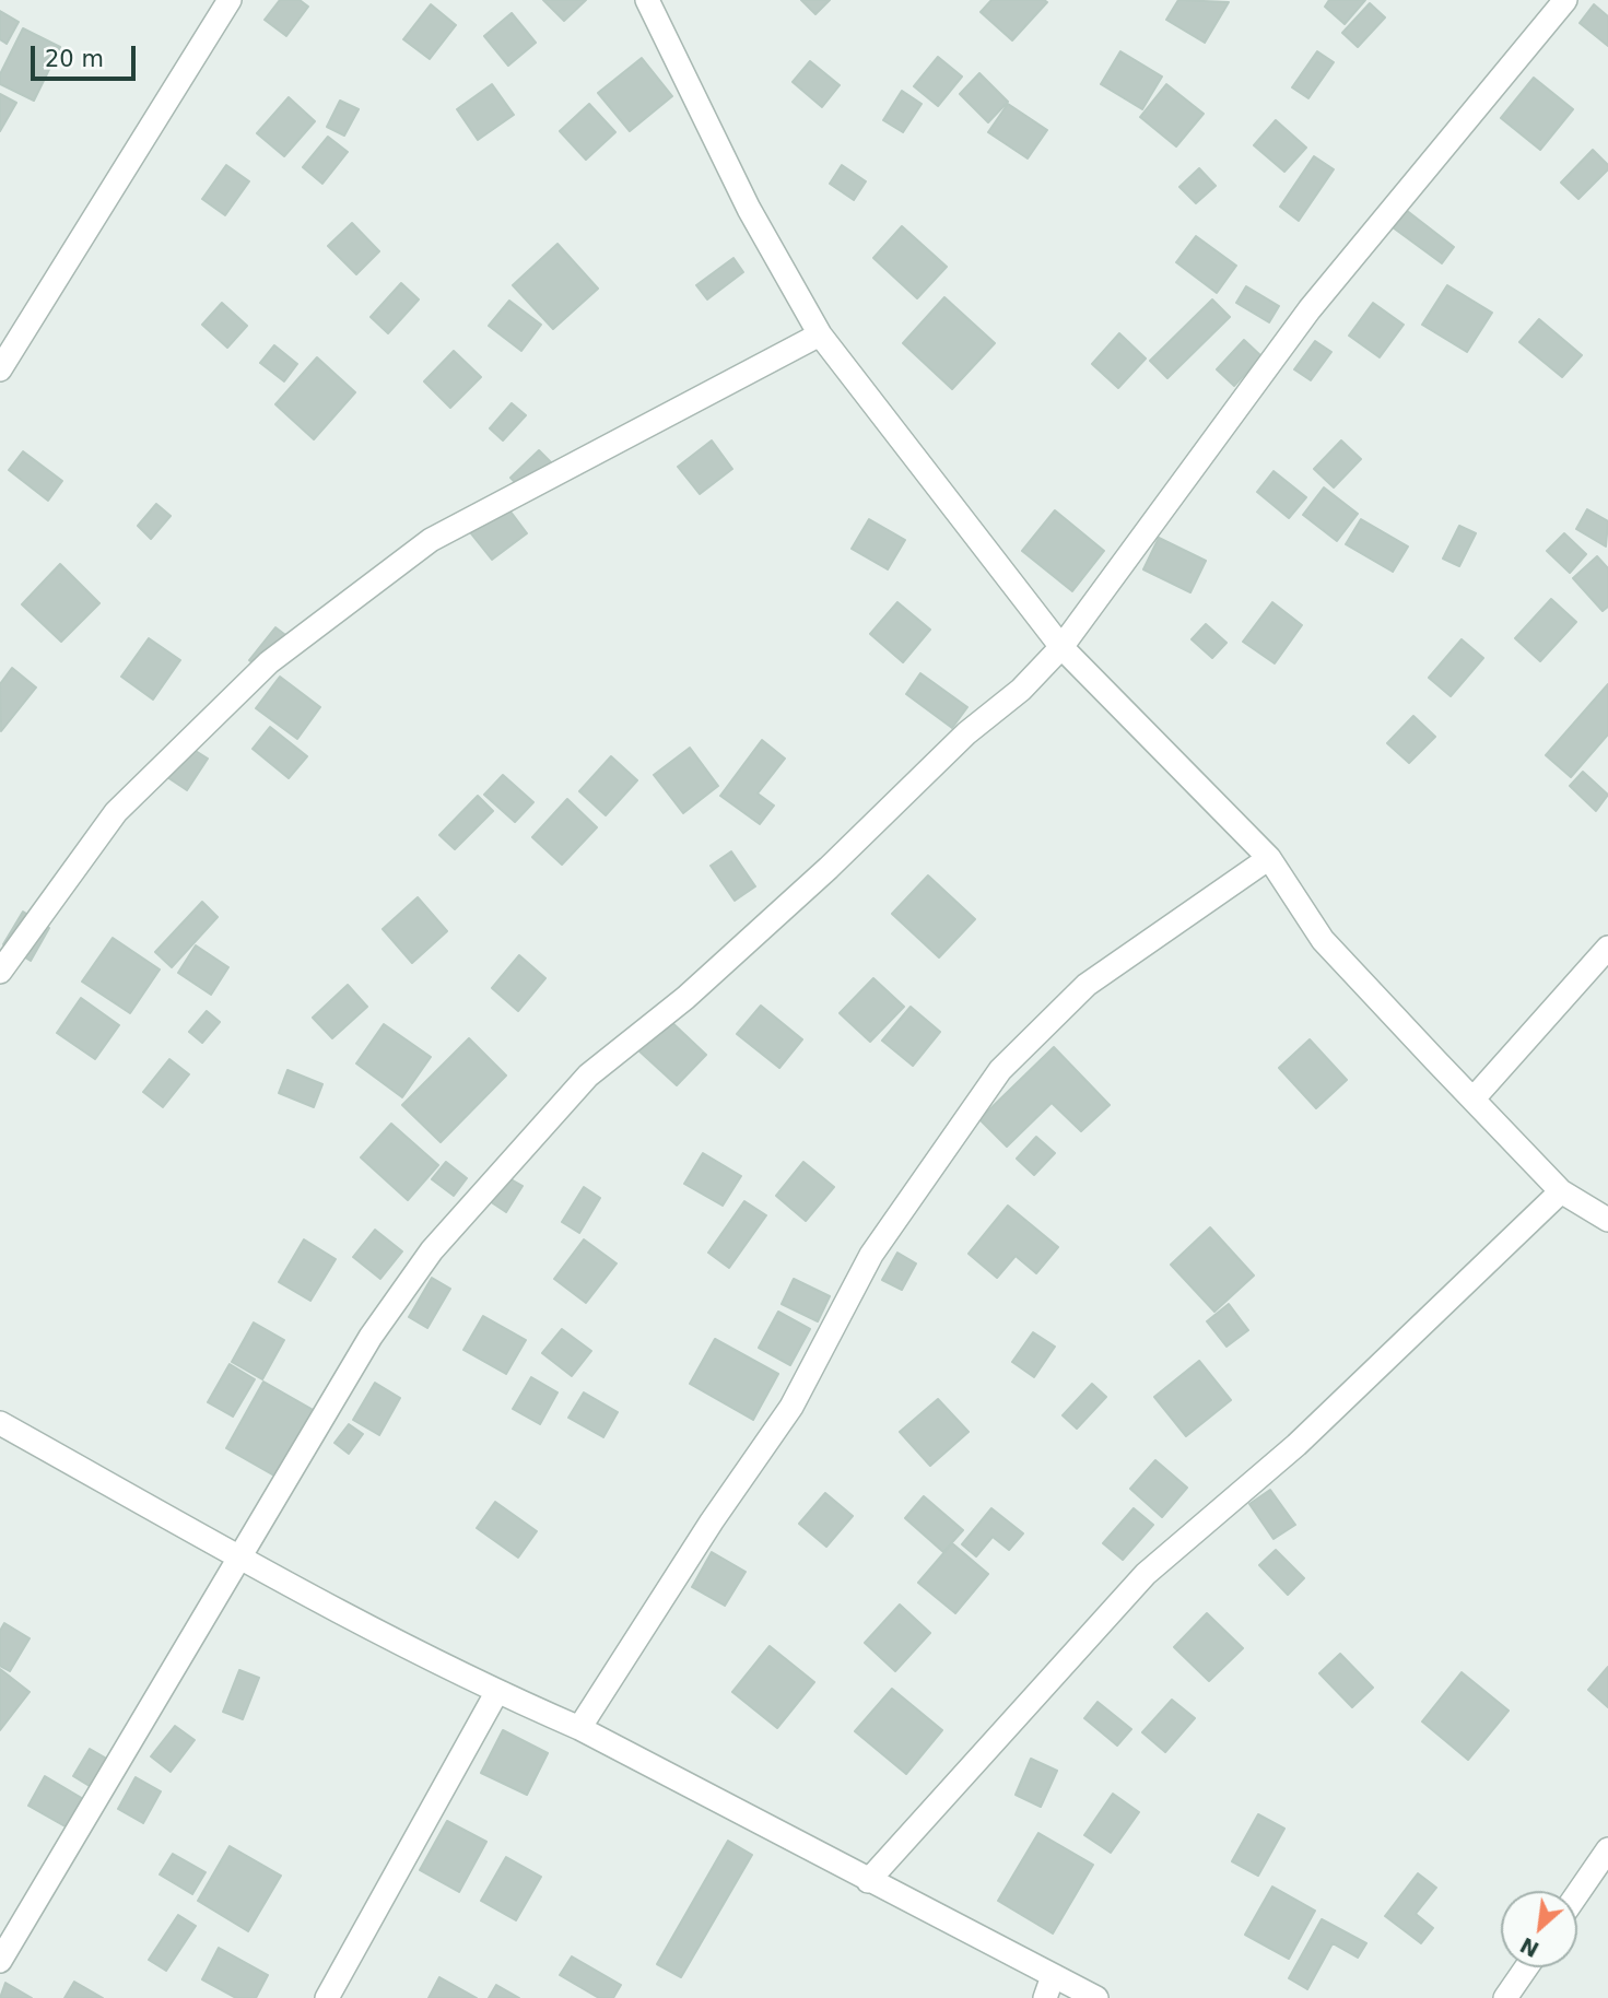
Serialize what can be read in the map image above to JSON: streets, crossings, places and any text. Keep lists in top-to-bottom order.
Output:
{
  "scale_bar": "20 m",
  "north": "bottom left"
}
